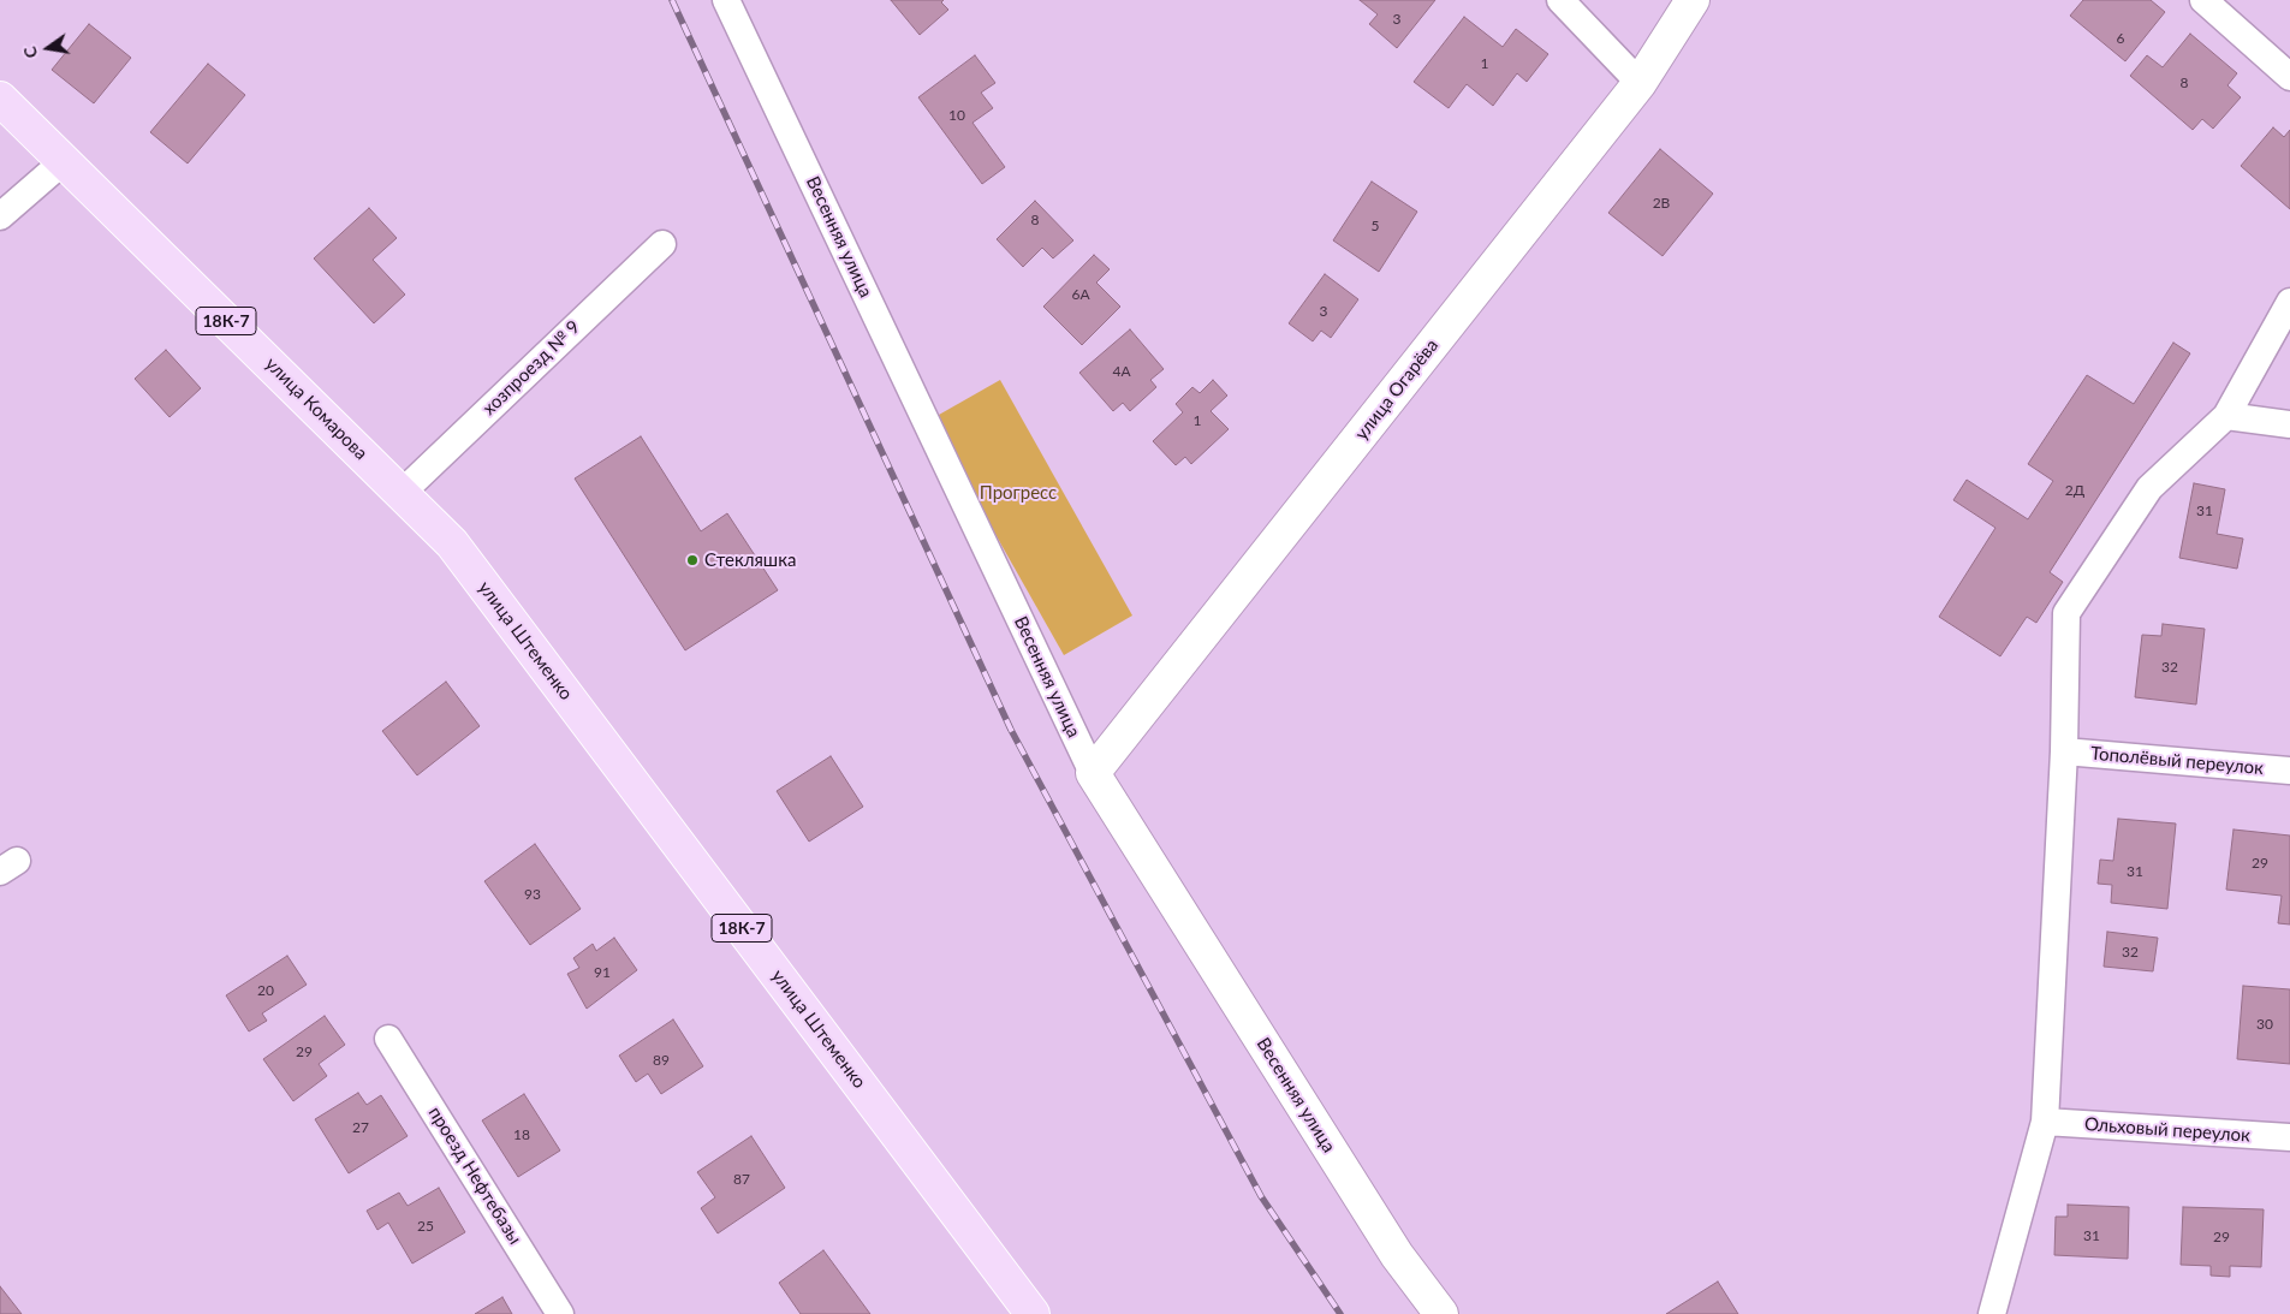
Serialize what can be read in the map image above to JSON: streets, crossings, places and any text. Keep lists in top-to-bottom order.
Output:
{
  "streets": {
    "main road": [
      "Весенняя улица",
      "18К-7",
      "улица Огарёва",
      "улица Комарова",
      "улица Штеменко"
    ],
    "street": [
      "хозпроезд № 9",
      "Тополёвый переулок",
      "Ольховый переулок",
      "проезд Нефтебазы"
    ]
  },
  "crossings": [
    ["Весенняя улица", "улица Огарёва"],
    ["хозпроезд № 9", "улица Комарова"],
    ["улица Комарова", "улица Штеменко"]
  ],
  "parks": ["Прогресс"],
  "places": ["Стекляшка"],
  "house_numbers": [
    "3",
    "6",
    "1",
    "8",
    "10",
    "2В",
    "8",
    "5",
    "6А",
    "3",
    "4А",
    "1",
    "2Д",
    "31",
    "32",
    "29",
    "31",
    "93",
    "32",
    "91",
    "20",
    "30",
    "29",
    "89",
    "27",
    "18",
    "87",
    "25",
    "31",
    "29"
  ],
  "north": "left"
}
